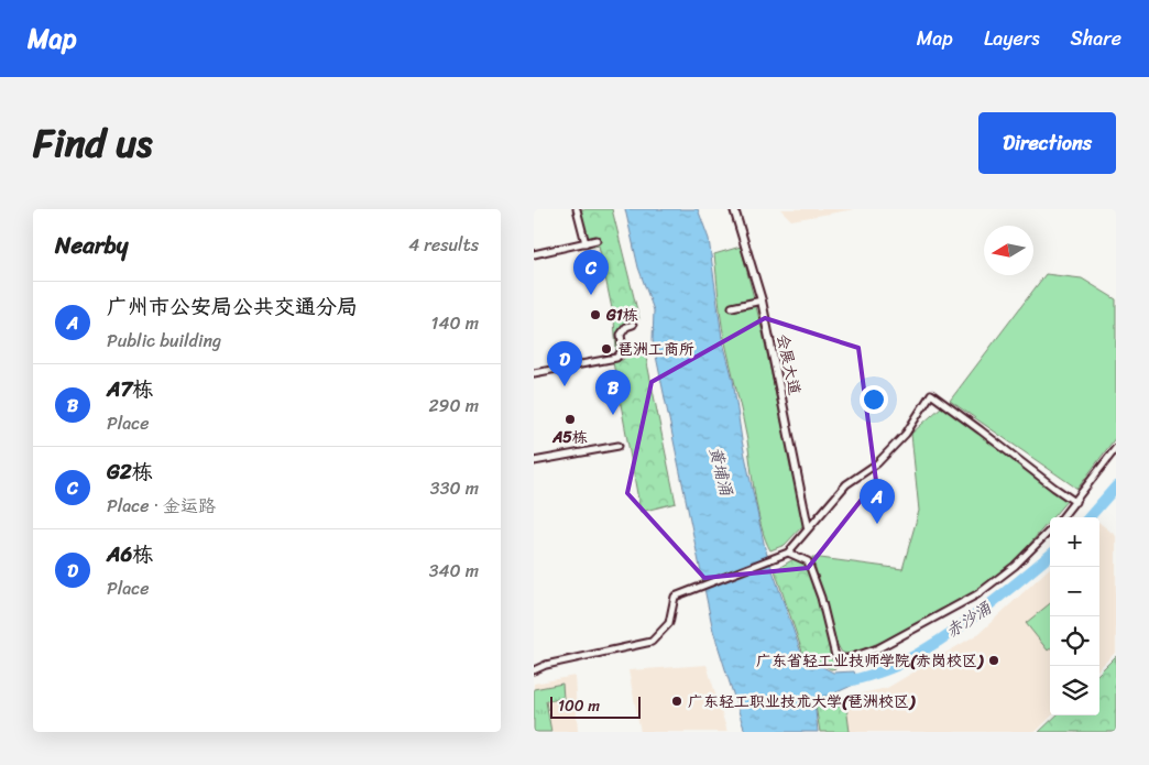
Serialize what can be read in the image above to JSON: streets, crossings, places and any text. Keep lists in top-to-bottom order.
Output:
{
  "streets": {
    "street": ["会展大道"]
  },
  "water": ["黄埔涌", "赤沙涌"],
  "places": [
    "G1栋",
    "琶洲工商所",
    "A5栋",
    "广东省轻工业技师学院(赤岗校区)",
    "广东轻工职业技术大学(琶洲校区)"
  ],
  "scale_bar": "100 m",
  "north": "left",
  "page": {
    "header": "Map",
    "nav": ["Map", "Layers", "Share"],
    "title": "Find us",
    "buttons": "Directions",
    "heading": ["Nearby", "4 results"],
    "pins": [
      "C",
      "D",
      "B",
      "A"
    ],
    "list": [
      {
        "mark": "A",
        "name": "广州市公安局公共交通分局",
        "note": "Public building",
        "value": "140 m"
      },
      {
        "mark": "B",
        "name": "A7栋",
        "note": "Place",
        "value": "290 m"
      },
      {
        "mark": "C",
        "name": "G2栋",
        "note": "Place · 金运路",
        "value": "330 m"
      },
      {
        "mark": "D",
        "name": "A6栋",
        "note": "Place",
        "value": "340 m"
      }
    ],
    "map_buttons": ["+", "−"],
    "scale": "100 m"
  }
}
